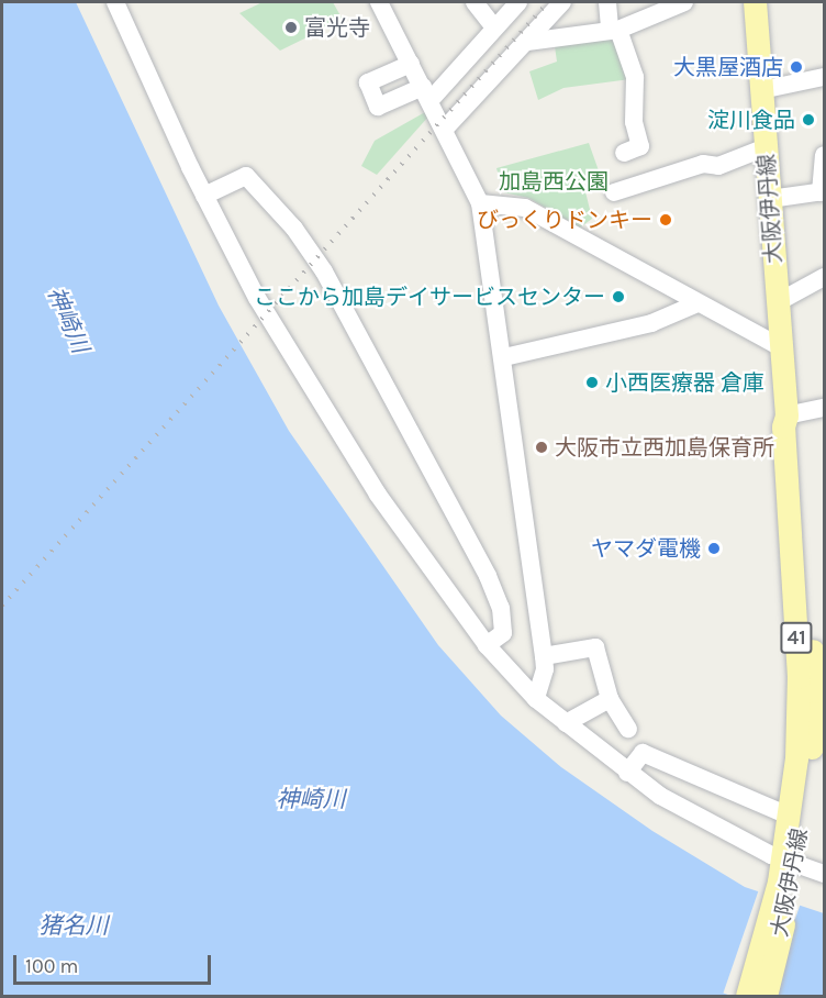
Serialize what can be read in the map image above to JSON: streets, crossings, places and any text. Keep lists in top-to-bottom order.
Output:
{
  "streets": {
    "main road": ["大阪伊丹線", "41"]
  },
  "water": ["神崎川", "猪名川"],
  "parks": ["加島西公園"],
  "places": [
    "富光寺",
    "大黒屋酒店",
    "淀川食品",
    "びっくりドンキー",
    "ここから加島デイサービスセンター",
    "小西医療器 倉庫",
    "大阪市立西加島保育所",
    "ヤマダ電機"
  ],
  "scale_bar": "100 m"
}
